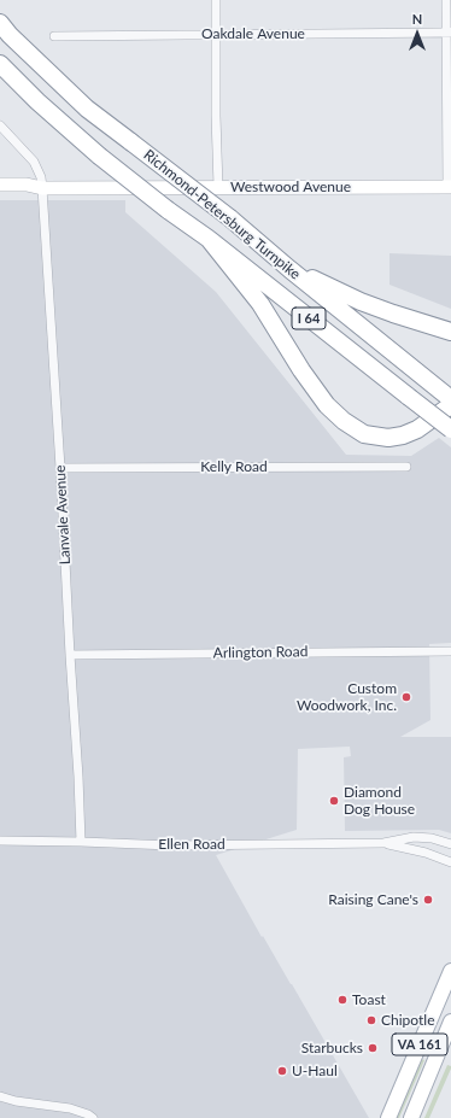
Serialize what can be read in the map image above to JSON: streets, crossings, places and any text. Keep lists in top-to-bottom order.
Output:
{
  "streets": {
    "highway": ["Richmond-Petersburg Turnpike", "I 64"],
    "main road": ["Westwood Avenue", "VA 161"],
    "street": [
      "Oakdale Avenue",
      "Kelly Road",
      "Lanvale Avenue",
      "Arlington Road",
      "Ellen Road"
    ]
  },
  "crossings": [
    ["Westwood Avenue", "Lanvale Avenue"],
    ["Kelly Road", "Lanvale Avenue"],
    ["Lanvale Avenue", "Arlington Road"],
    ["Lanvale Avenue", "Ellen Road"]
  ],
  "places": [
    "Custom Woodwork, Inc.",
    "Diamond Dog House",
    "Raising Cane's",
    "Toast",
    "Chipotle",
    "Starbucks",
    "U-Haul"
  ],
  "north": "top"
}
